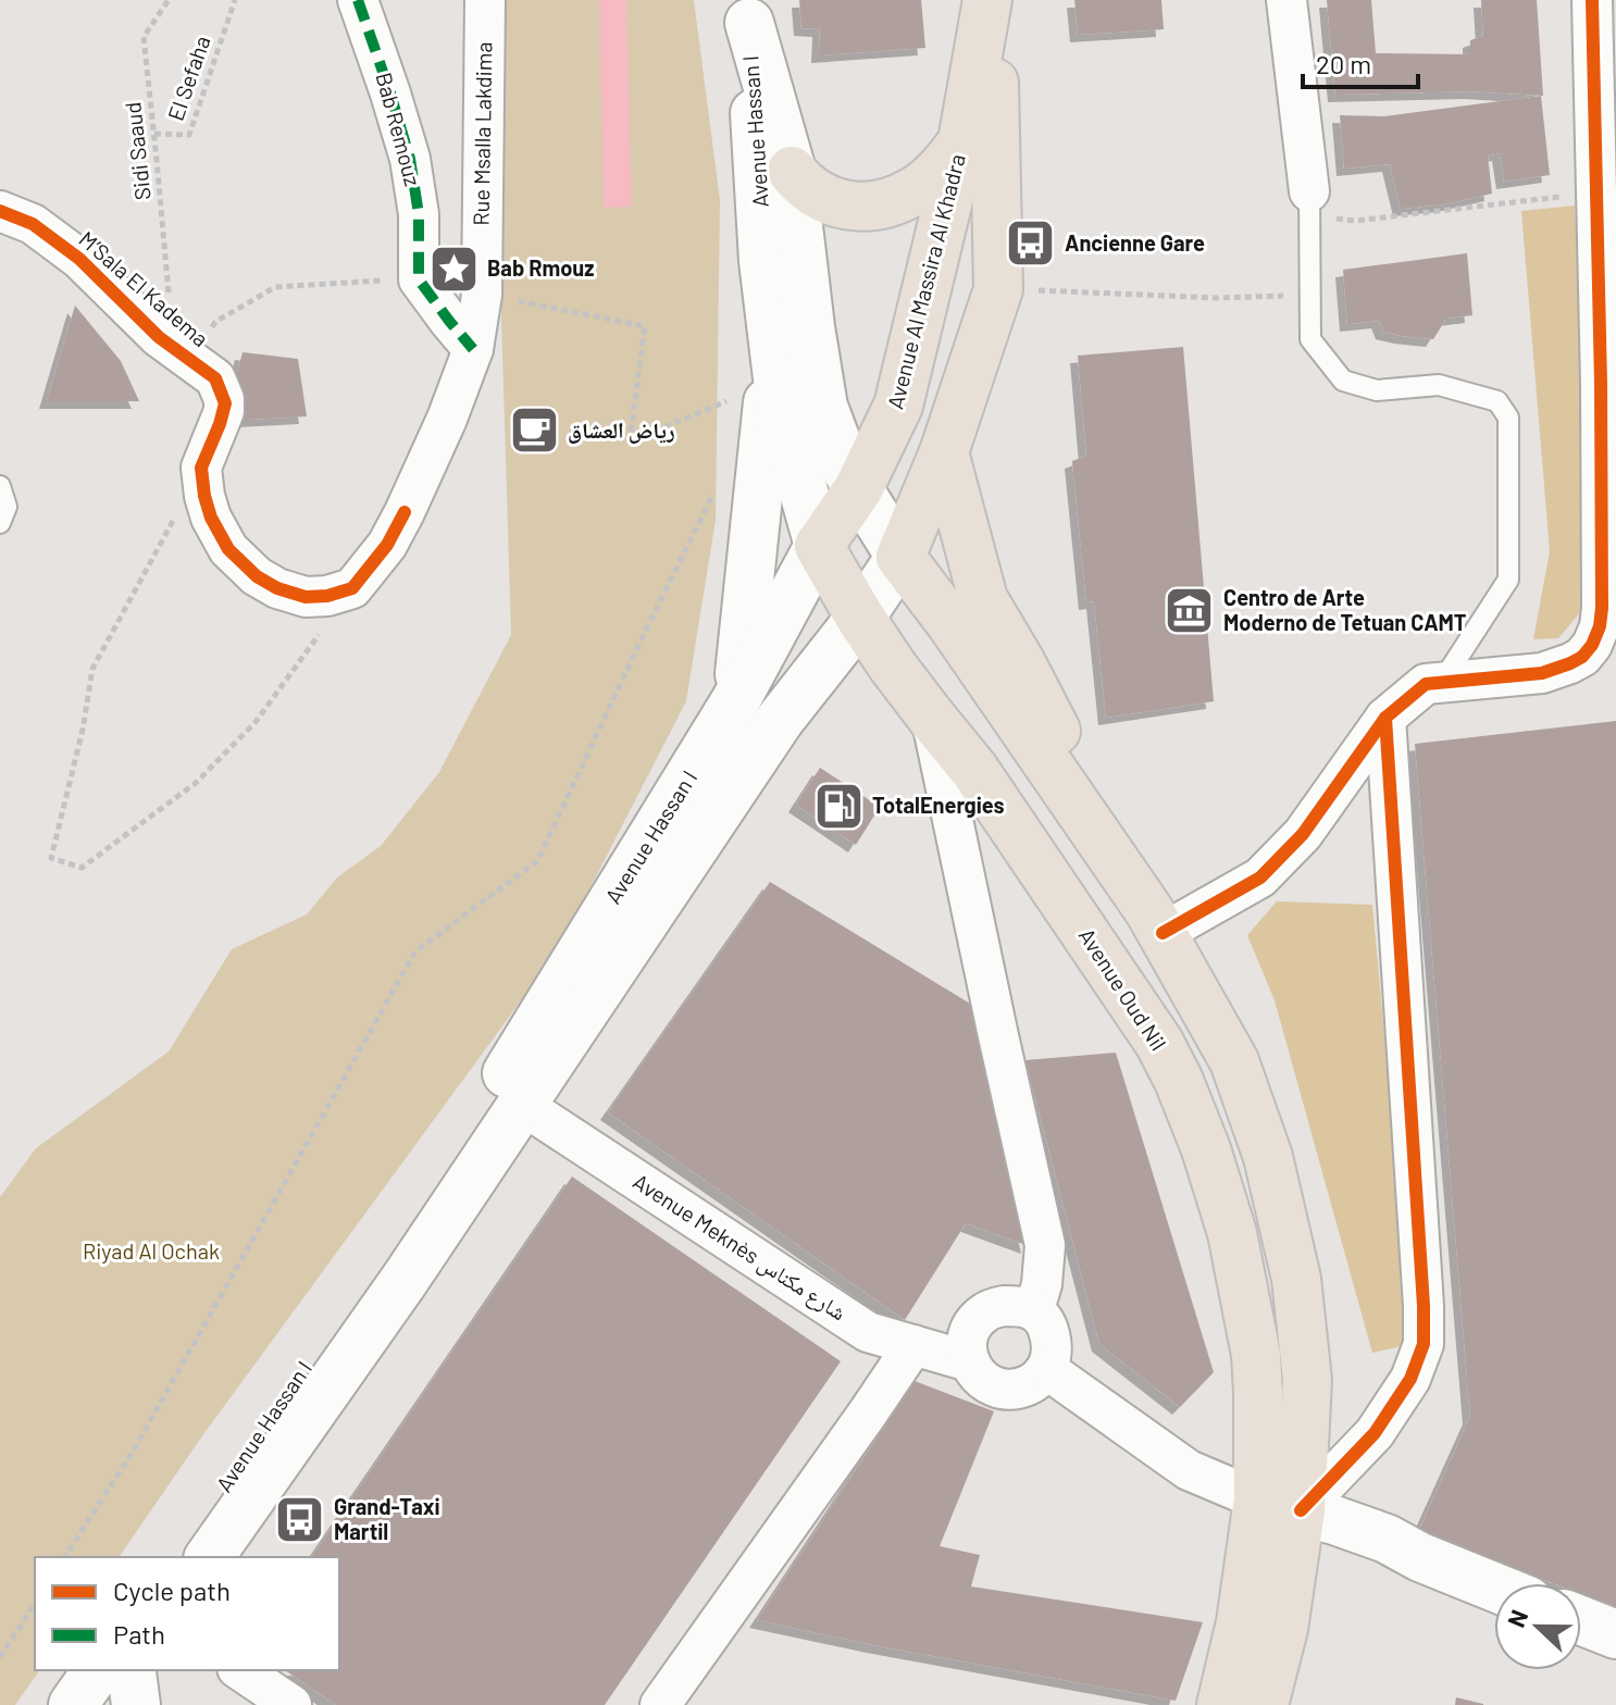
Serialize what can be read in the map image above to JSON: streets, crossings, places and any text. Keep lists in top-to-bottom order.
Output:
{
  "streets": {
    "main road": ["Avenue Hassan I", "Avenue Al Massira Al Khadra", "Avenue Oud Nil"],
    "street": [
      "Bab Remouz",
      "Rue Msalla Lakdima",
      "M’Sala El Kadema",
      "Avenue Meknès شارع مكناس"
    ],
    "path": ["El Sefaha", "Sidi Saaud"]
  },
  "crossings": [
    ["El Sefaha", "Sidi Saaud"],
    ["Bab Remouz", "Rue Msalla Lakdima"],
    ["Avenue Hassan I", "Avenue Al Massira Al Khadra"],
    ["Avenue Hassan I", "Avenue Oud Nil"],
    ["Avenue Hassan I", "Avenue Meknès شارع مكناس"],
    ["Avenue Al Massira Al Khadra", "Avenue Oud Nil"]
  ],
  "parks": ["Riyad Al Ochak"],
  "places": {
    "bus stop": ["Ancienne Gare", "Grand-Taxi Martil"],
    "place": ["Bab Rmouz"],
    "cafe": ["رياض العشاق"],
    "museum": ["Centro de Arte Moderno de Tetuan CAMT"],
    "fuel station": ["TotalEnergies"]
  },
  "legend": ["Cycle path", "Path"],
  "scale_bar": "20 m",
  "north": "left"
}
